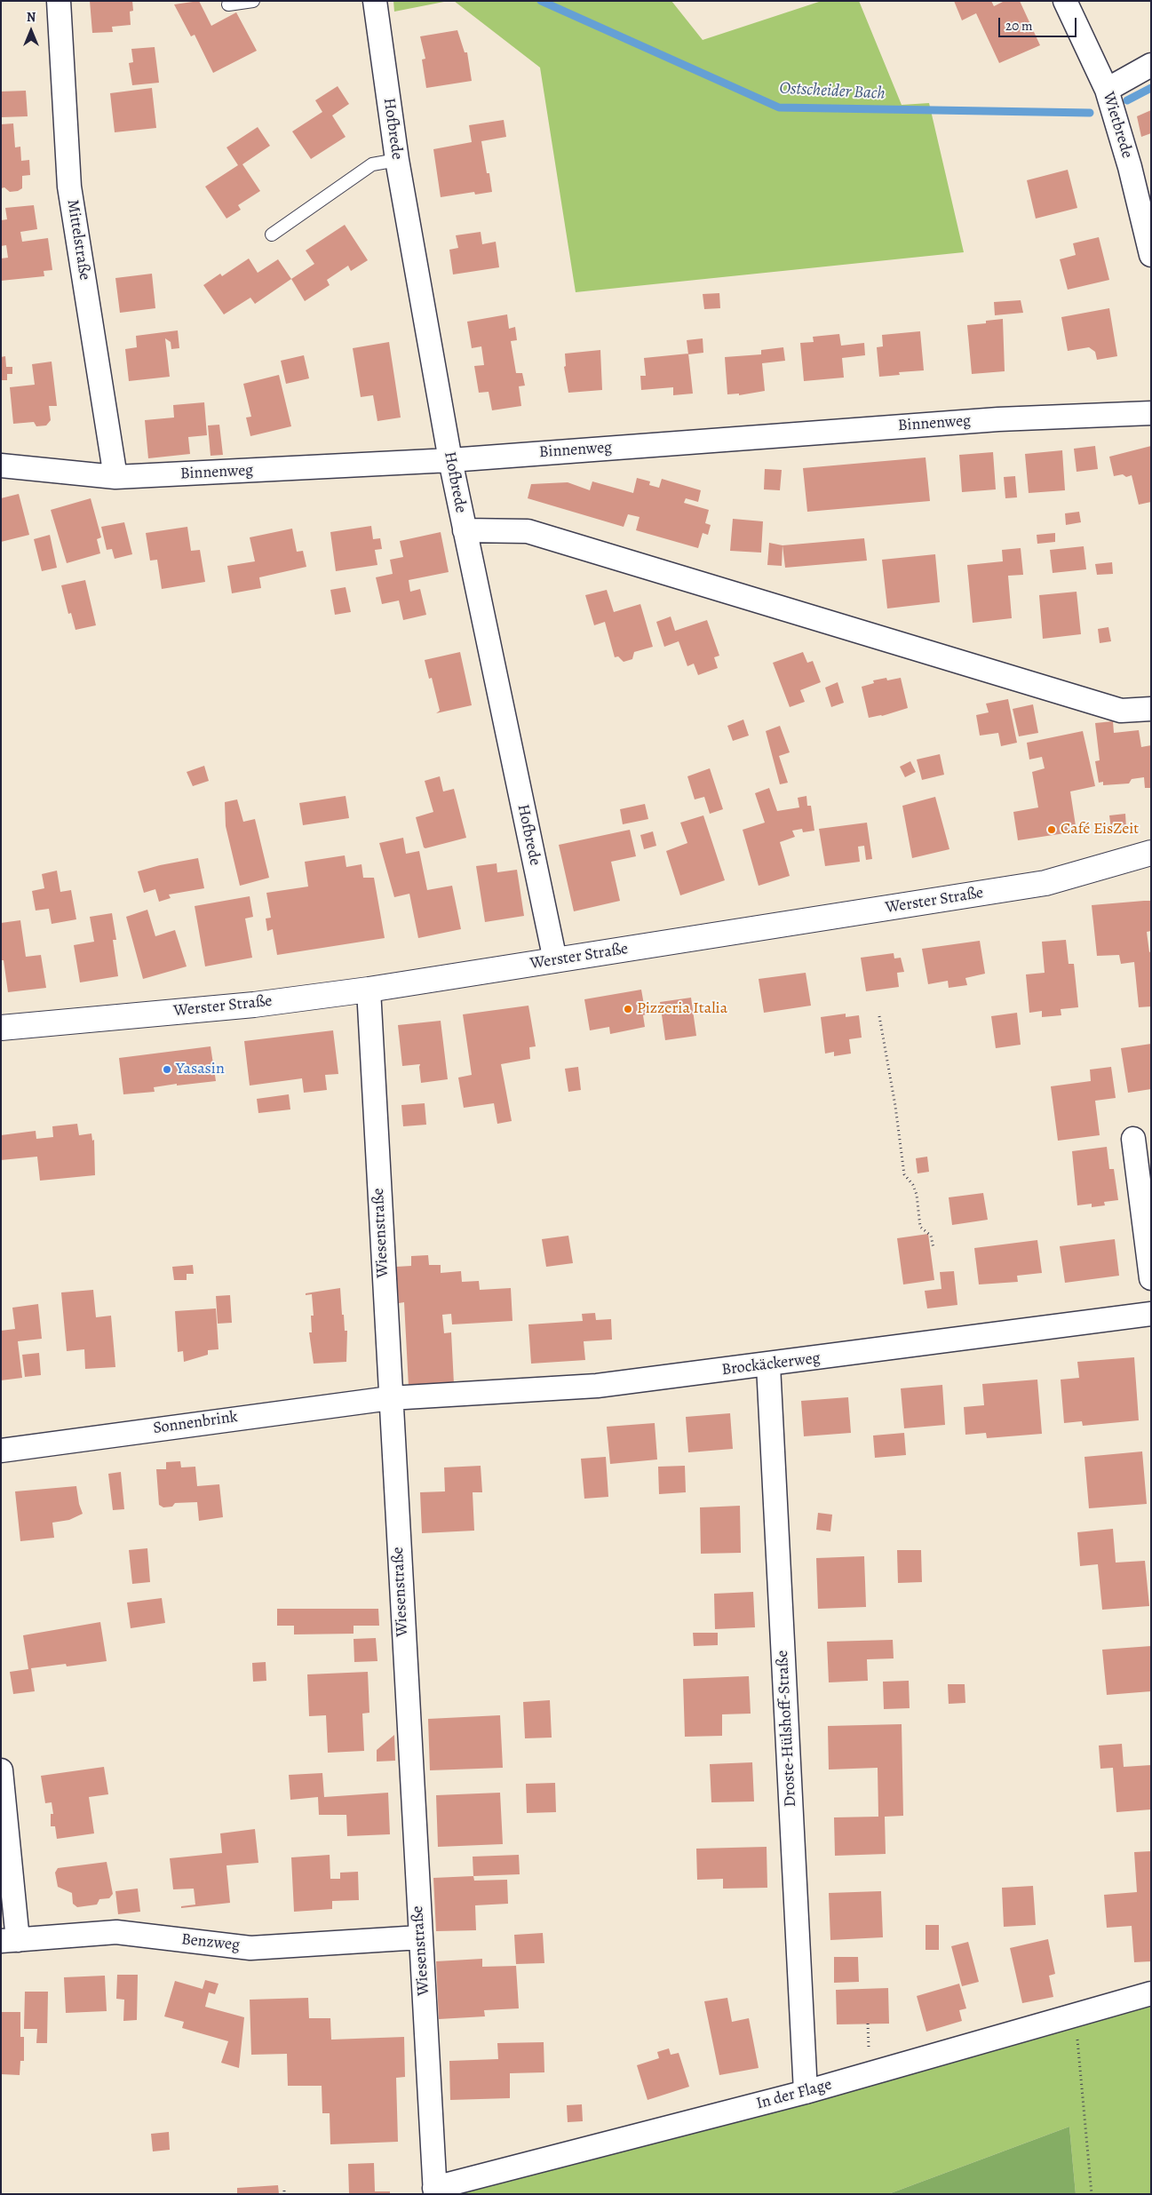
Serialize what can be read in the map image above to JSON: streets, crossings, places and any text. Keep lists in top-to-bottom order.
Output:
{
  "streets": {
    "main road": ["Werster Straße"],
    "street": [
      "Wietbrede",
      "Hofbrede",
      "Mittelstraße",
      "Binnenweg",
      "Wiesenstraße",
      "Brockäckerweg",
      "Sonnenbrink",
      "Droste-Hülshoff-Straße",
      "Benzweg",
      "In der Flage"
    ]
  },
  "crossings": [
    ["Hofbrede", "Binnenweg"],
    ["Hofbrede", "Werster Straße"],
    ["Mittelstraße", "Binnenweg"],
    ["Werster Straße", "Wiesenstraße"],
    ["Wiesenstraße", "Brockäckerweg"],
    ["Wiesenstraße", "Sonnenbrink"],
    ["Wiesenstraße", "Benzweg"],
    ["Wiesenstraße", "In der Flage"],
    ["Brockäckerweg", "Sonnenbrink"],
    ["Brockäckerweg", "Droste-Hülshoff-Straße"],
    ["Droste-Hülshoff-Straße", "In der Flage"]
  ],
  "water": ["Ostscheider Bach"],
  "places": ["Café EisZeit", "Pizzeria Italia", "Yasasin"],
  "scale_bar": "20 m",
  "north": "top"
}
